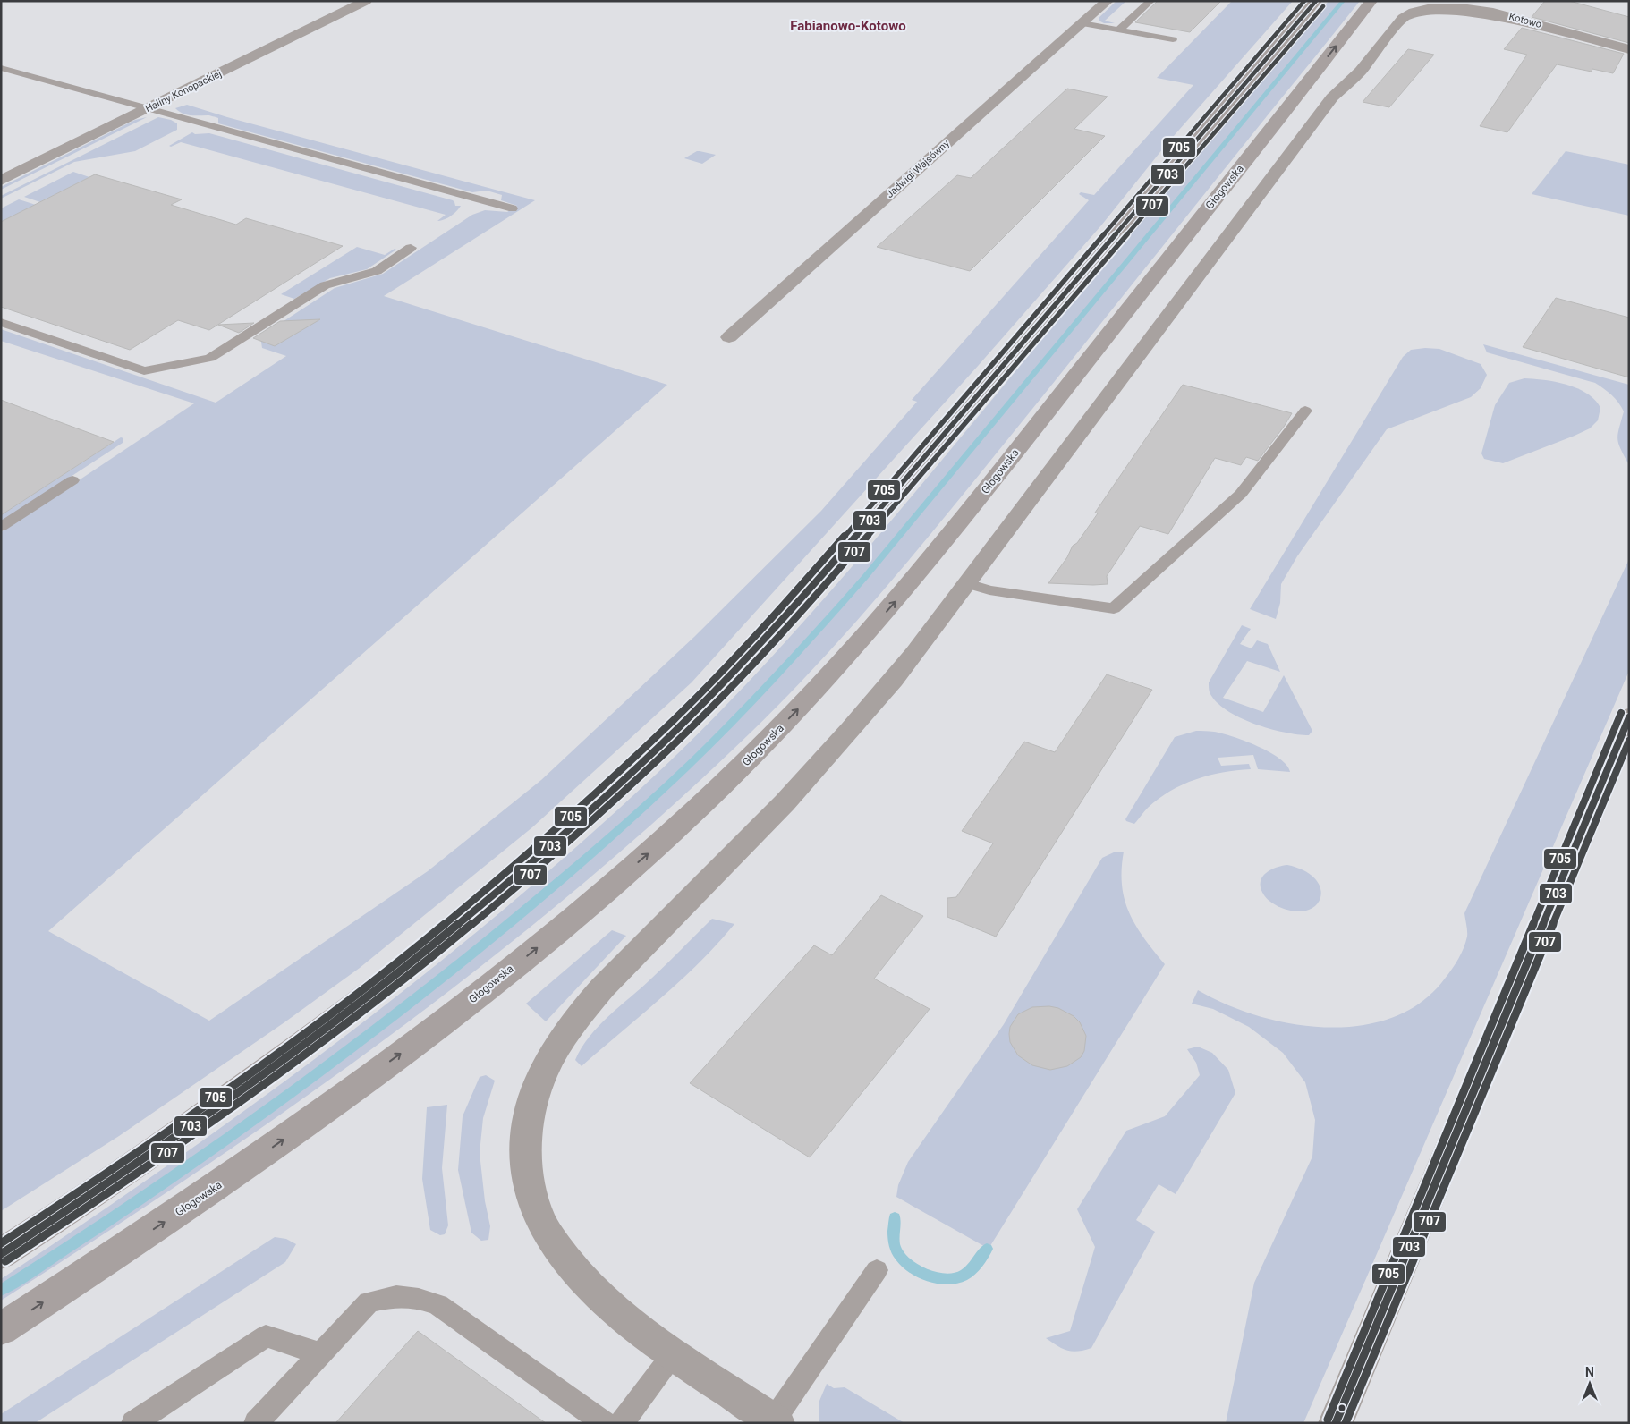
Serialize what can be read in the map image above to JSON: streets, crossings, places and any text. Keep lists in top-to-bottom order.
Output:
{
  "streets": {
    "main road": ["Głogowska"],
    "street": ["Kotowo", "Haliny Konopackiej", "Jadwigi Wajsówny"]
  },
  "districts": ["Fabianowo-Kotowo"],
  "lines": ["transit line 703", "transit line 705", "transit line 707"],
  "north": "top"
}
